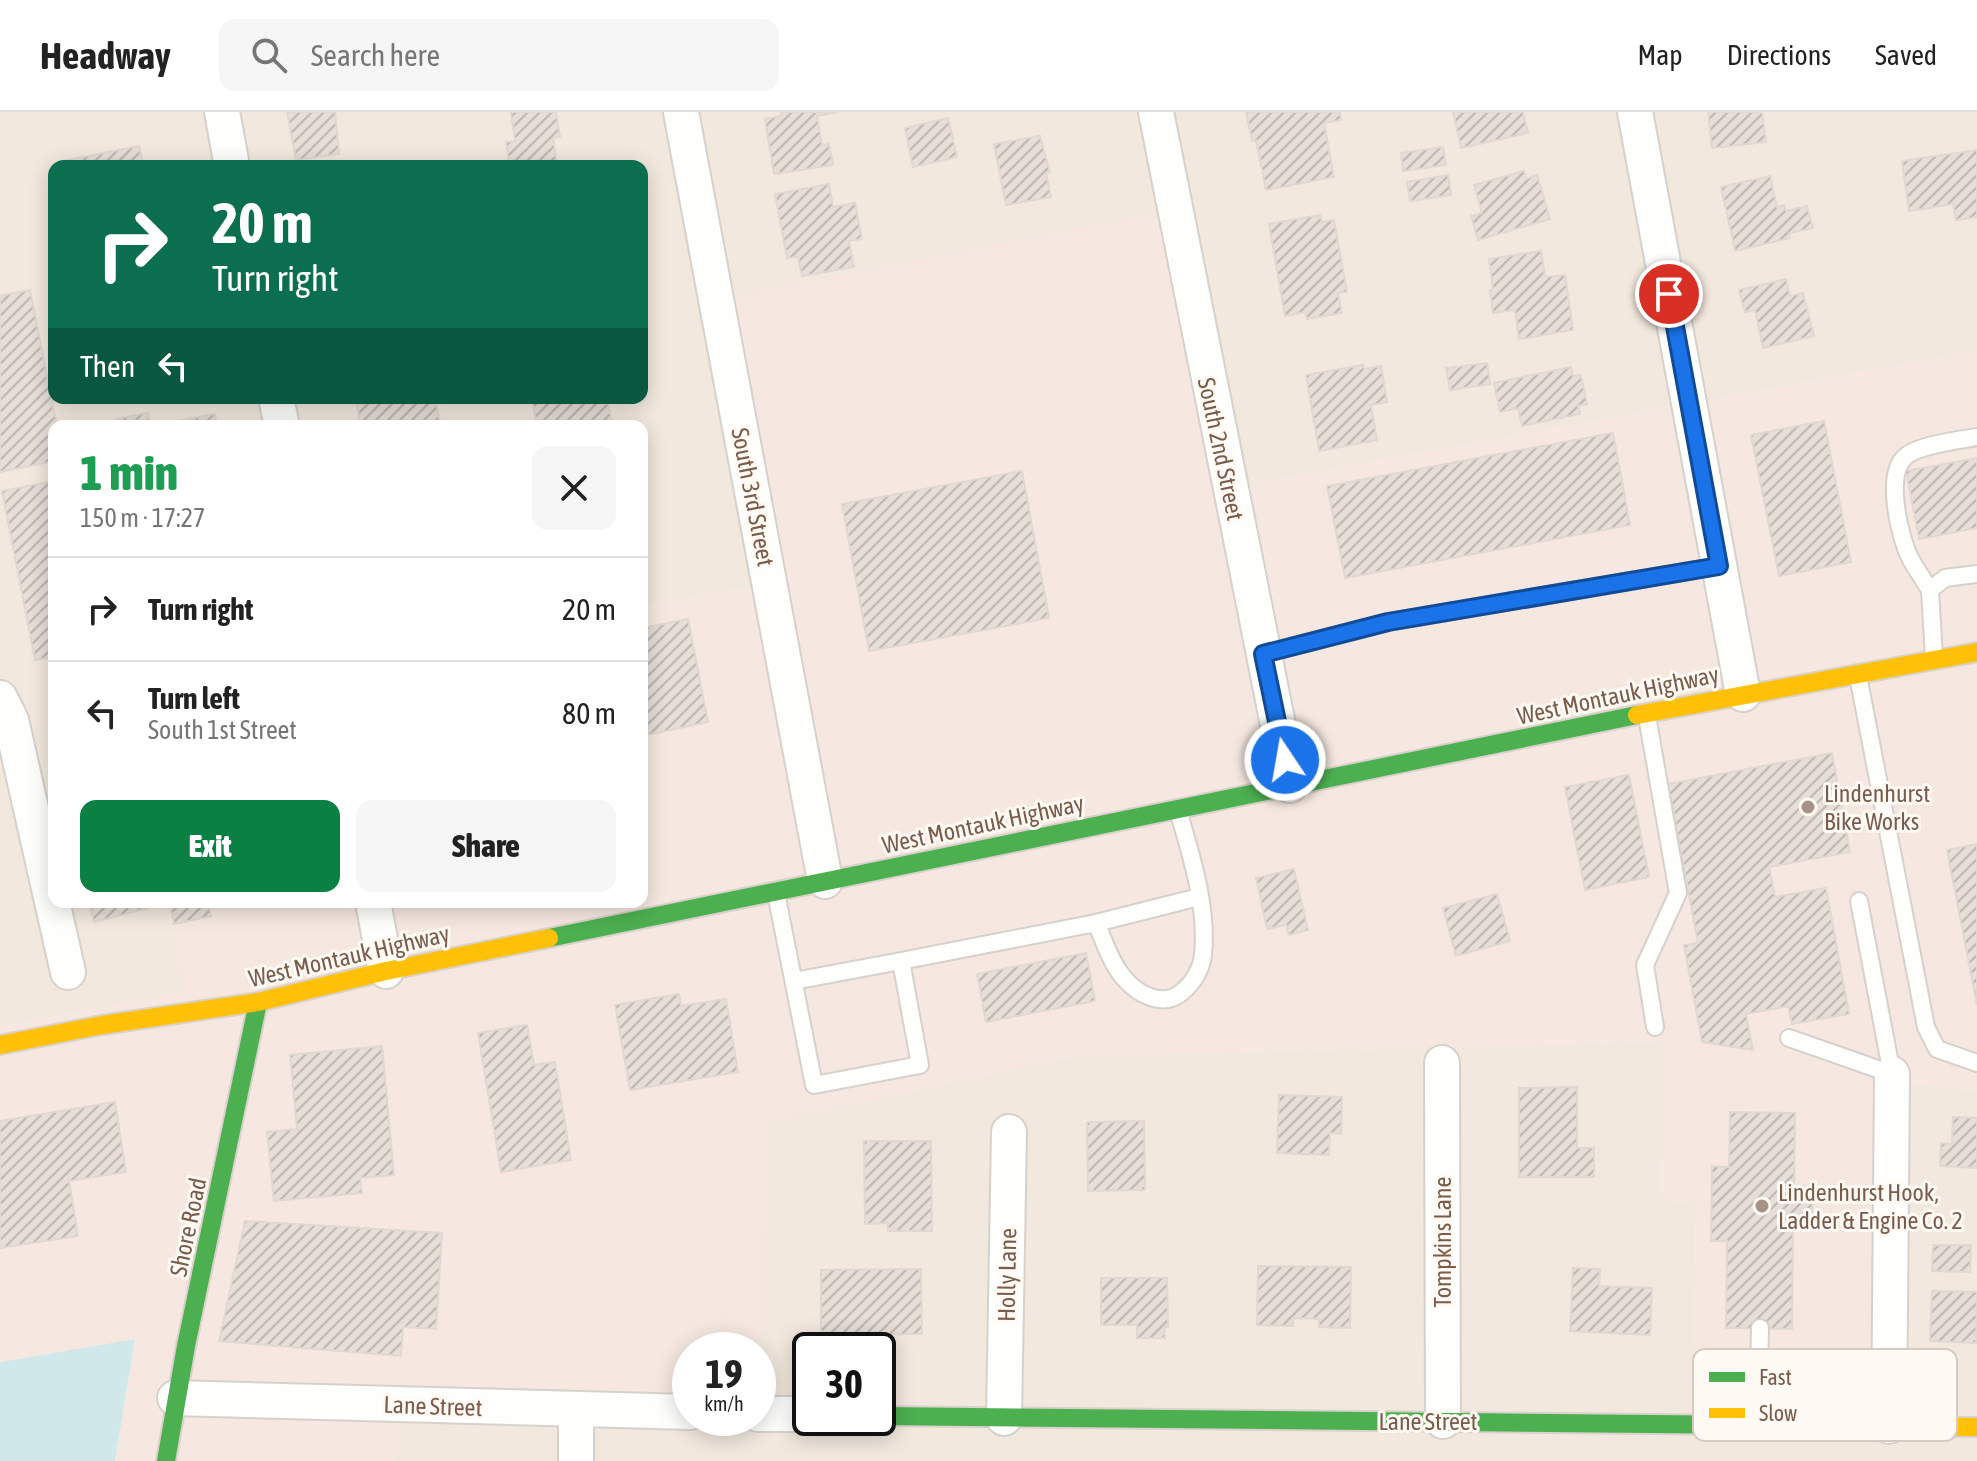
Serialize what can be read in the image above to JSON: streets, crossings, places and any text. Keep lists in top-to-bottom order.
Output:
{
  "streets": {
    "main road": ["West Montauk Highway", "Shore Road", "Lane Street"],
    "street": [
      "South 2nd Street",
      "South 3rd Street",
      "Tompkins Lane",
      "Holly Lane"
    ]
  },
  "crossings": [
    ["South 2nd Street", "West Montauk Highway"],
    ["South 3rd Street", "West Montauk Highway"],
    ["West Montauk Highway", "Shore Road"],
    ["Shore Road", "Lane Street"],
    ["Tompkins Lane", "Lane Street"],
    ["Holly Lane", "Lane Street"]
  ],
  "places": ["Lindenhurst Bike Works", "Lindenhurst Hook, Ladder & Engine Co. 2"],
  "legend": ["Fast", "Slow"],
  "page": {
    "header": "Headway",
    "search": "Search here",
    "nav": ["Map", "Directions", "Saved"],
    "turn": ["20 m", "Turn right"],
    "then": "Then",
    "heading": ["1 min", "150 m · 17:27"],
    "list": [
      {
        "name": "Turn right",
        "value": "20 m"
      },
      {
        "name": "Turn left",
        "note": "South 1st Street",
        "value": "80 m"
      }
    ],
    "buttons": ["Exit", "Share"],
    "speed": "19 km/h",
    "limit": "30"
  }
}
